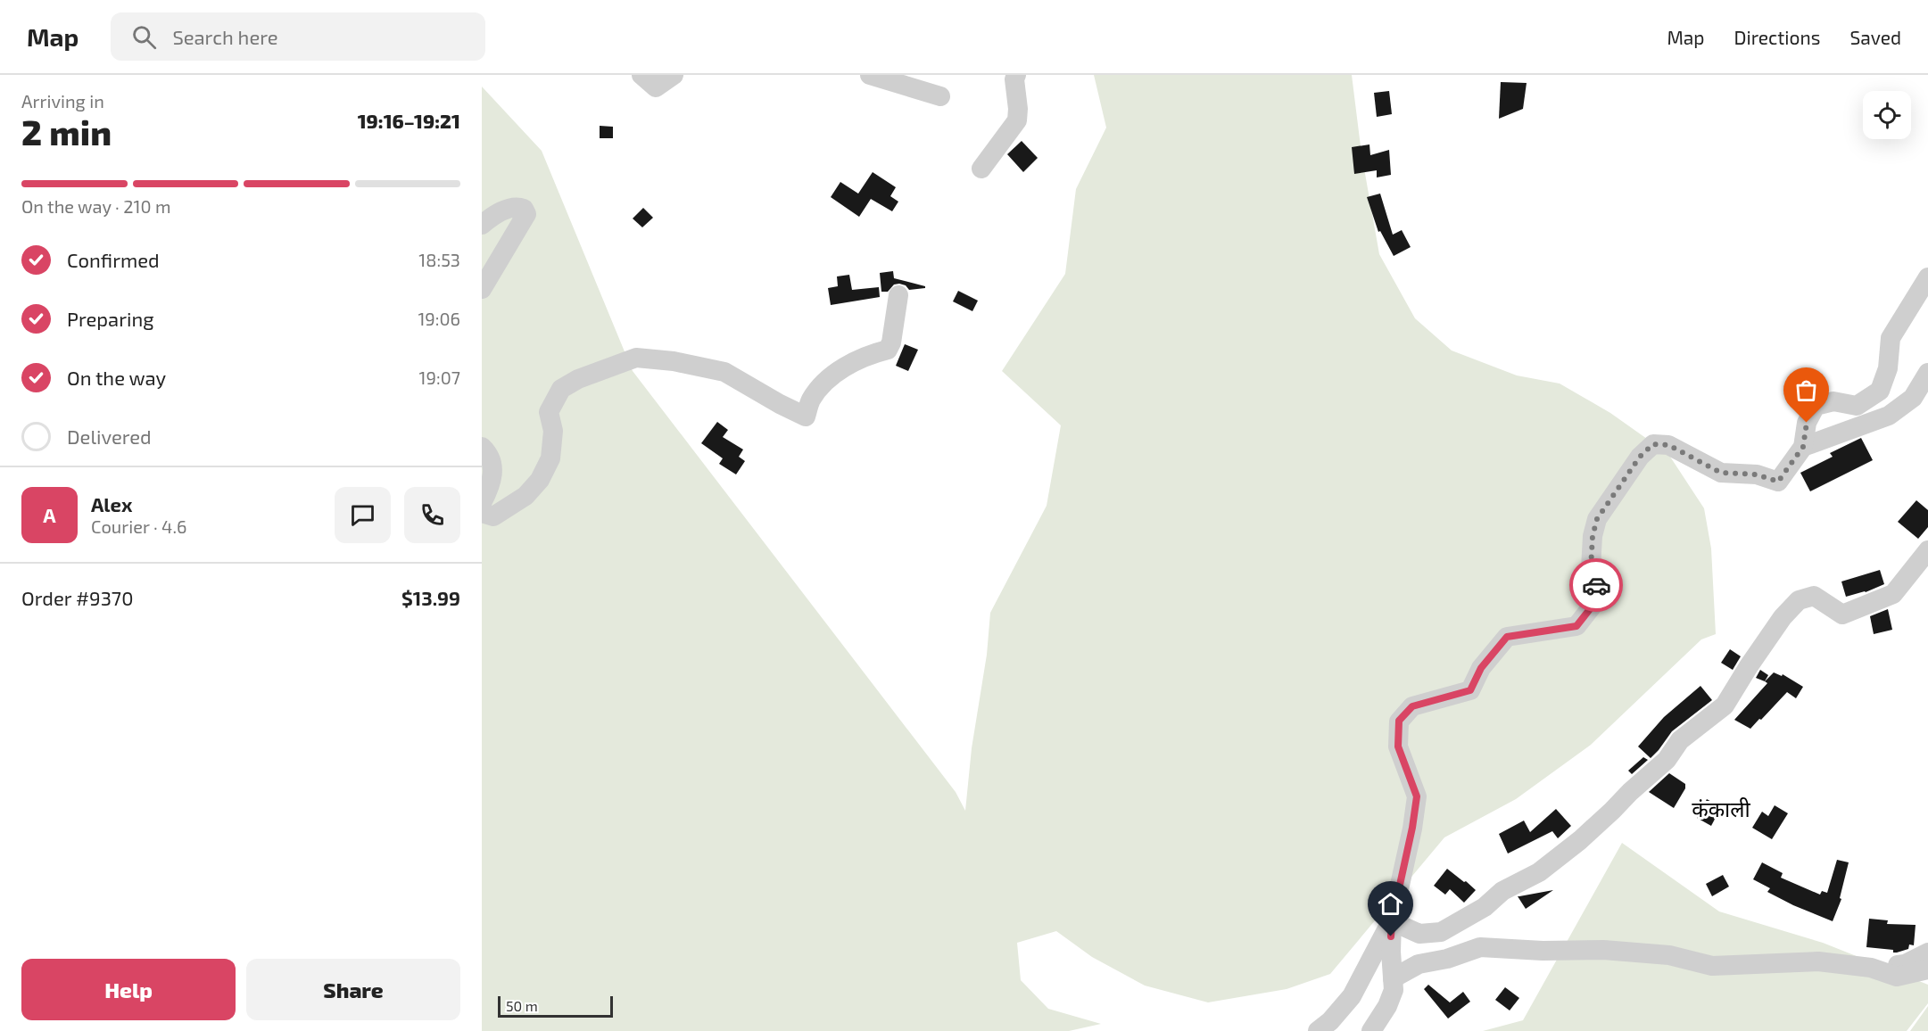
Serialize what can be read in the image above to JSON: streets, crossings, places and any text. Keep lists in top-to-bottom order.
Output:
{
  "districts": ["कंकाली"],
  "scale_bar": "50 m",
  "page": {
    "header": "Map",
    "search": "Search here",
    "nav": ["Map", "Directions", "Saved"],
    "heading": ["2 min", "Arriving in", "19:16–19:21"],
    "panel": [
      "Alex",
      "Courier · 4.6",
      "Order #9370",
      "$13.99"
    ],
    "bar": "On the way · 210 m",
    "list": [
      ["Confirmed", "18:53"],
      ["Preparing", "19:06"],
      ["On the way", "19:07"],
      "Delivered"
    ],
    "round": "A",
    "buttons": ["Help", "Share"],
    "scale": "50 m"
  }
}
